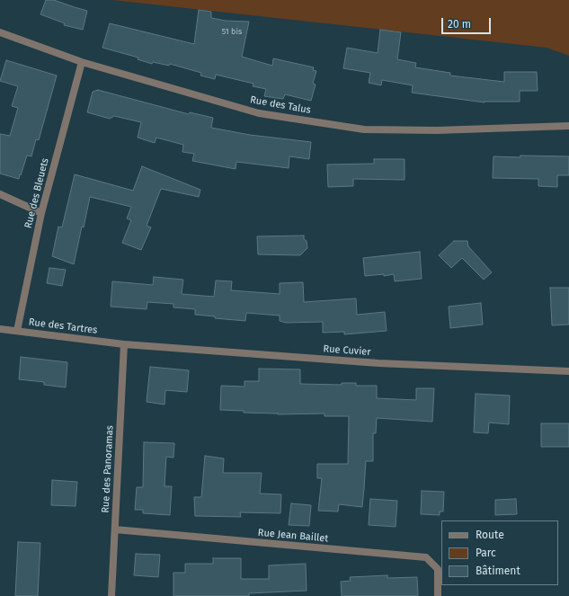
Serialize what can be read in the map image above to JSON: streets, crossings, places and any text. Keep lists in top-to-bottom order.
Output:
{
  "streets": {
    "street": [
      "Rue des Talus",
      "Rue des Bleuets",
      "Rue des Tartres",
      "Rue Cuvier",
      "Rue des Panoramas",
      "Rue Jean Baillet"
    ]
  },
  "crossings": [
    ["Rue des Talus", "Rue des Bleuets"],
    ["Rue des Bleuets", "Rue des Tartres"],
    ["Rue des Tartres", "Rue Cuvier"],
    ["Rue des Tartres", "Rue des Panoramas"],
    ["Rue Cuvier", "Rue des Panoramas"],
    ["Rue des Panoramas", "Rue Jean Baillet"]
  ],
  "house_numbers": ["51 bis"],
  "legend": ["Route", "Parc", "Bâtiment"],
  "scale_bar": "20 m"
}
